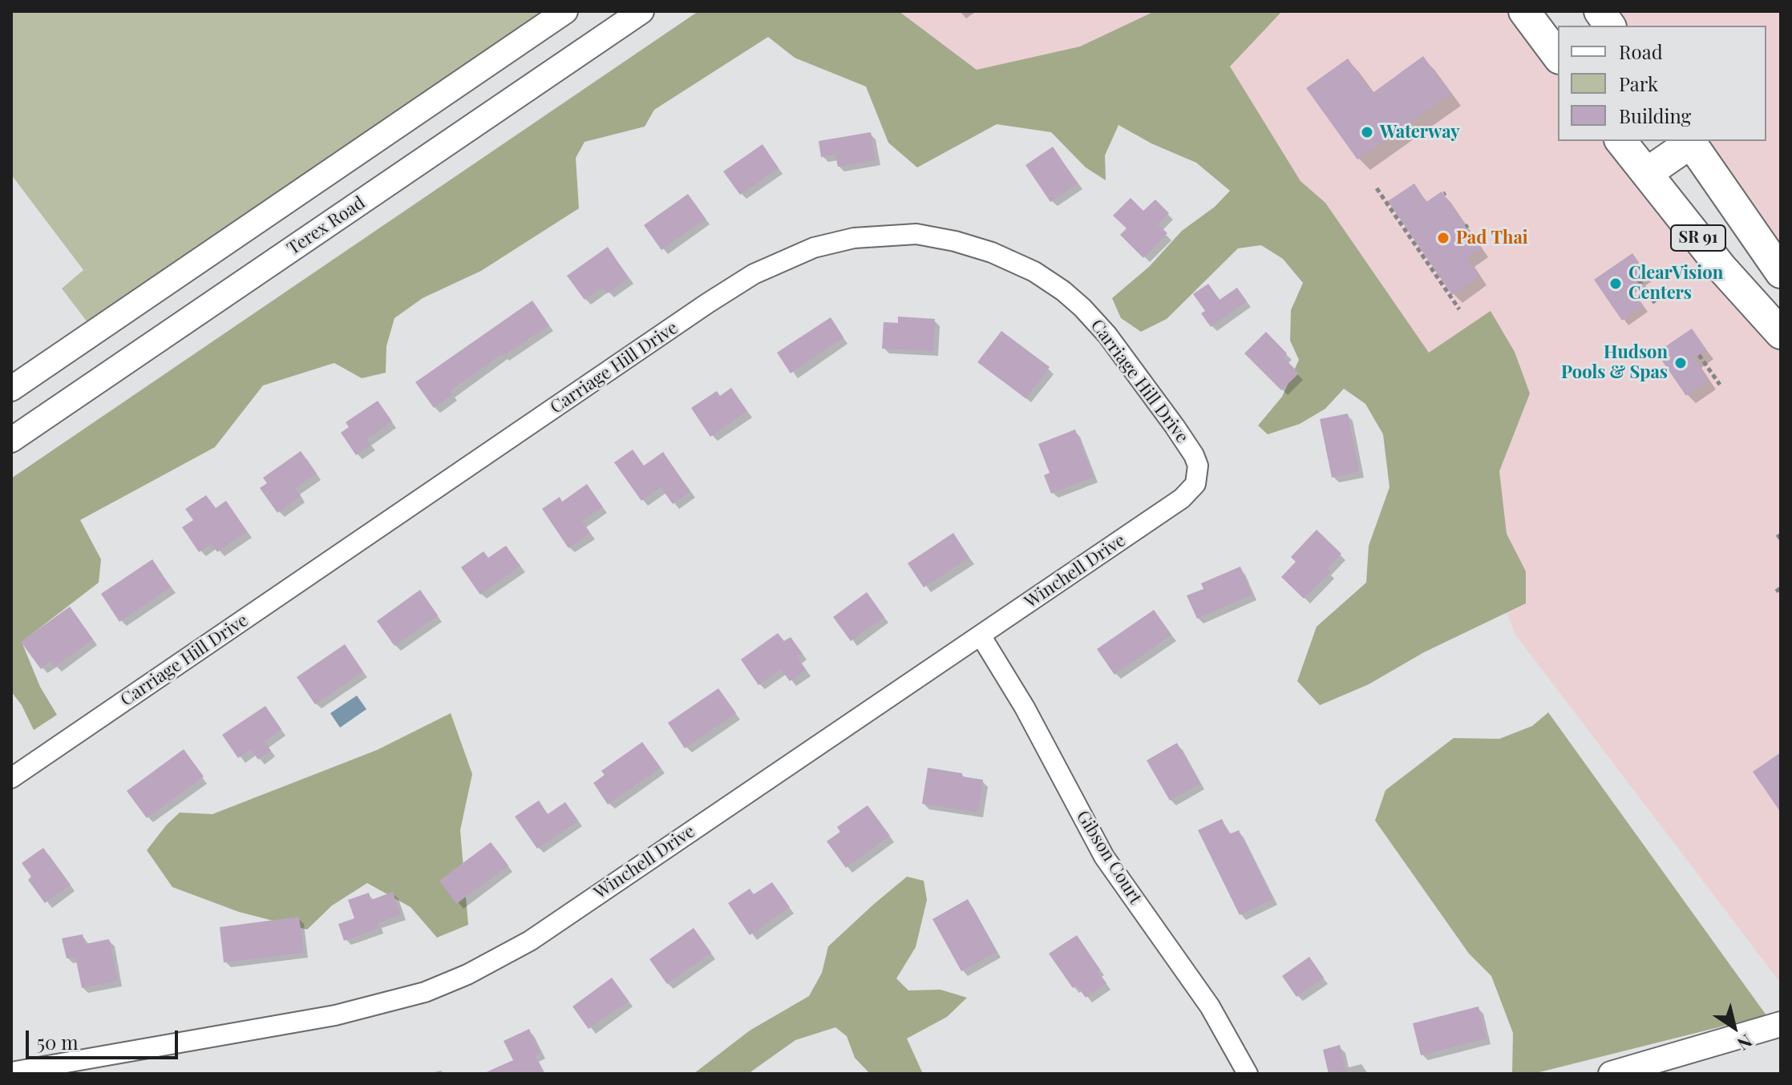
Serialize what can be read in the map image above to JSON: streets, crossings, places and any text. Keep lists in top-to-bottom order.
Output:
{
  "streets": {
    "main road": ["SR 91"],
    "street": [
      "Terex Road",
      "Carriage Hill Drive",
      "Winchell Drive",
      "Gibson Court"
    ]
  },
  "crossings": [
    ["Carriage Hill Drive", "Winchell Drive"],
    ["Winchell Drive", "Gibson Court"]
  ],
  "places": [
    "Waterway",
    "Pad Thai",
    "ClearVision Centers",
    "Hudson Pools & Spas"
  ],
  "legend": ["Road", "Park", "Building"],
  "scale_bar": "50 m",
  "north": "bottom right"
}
